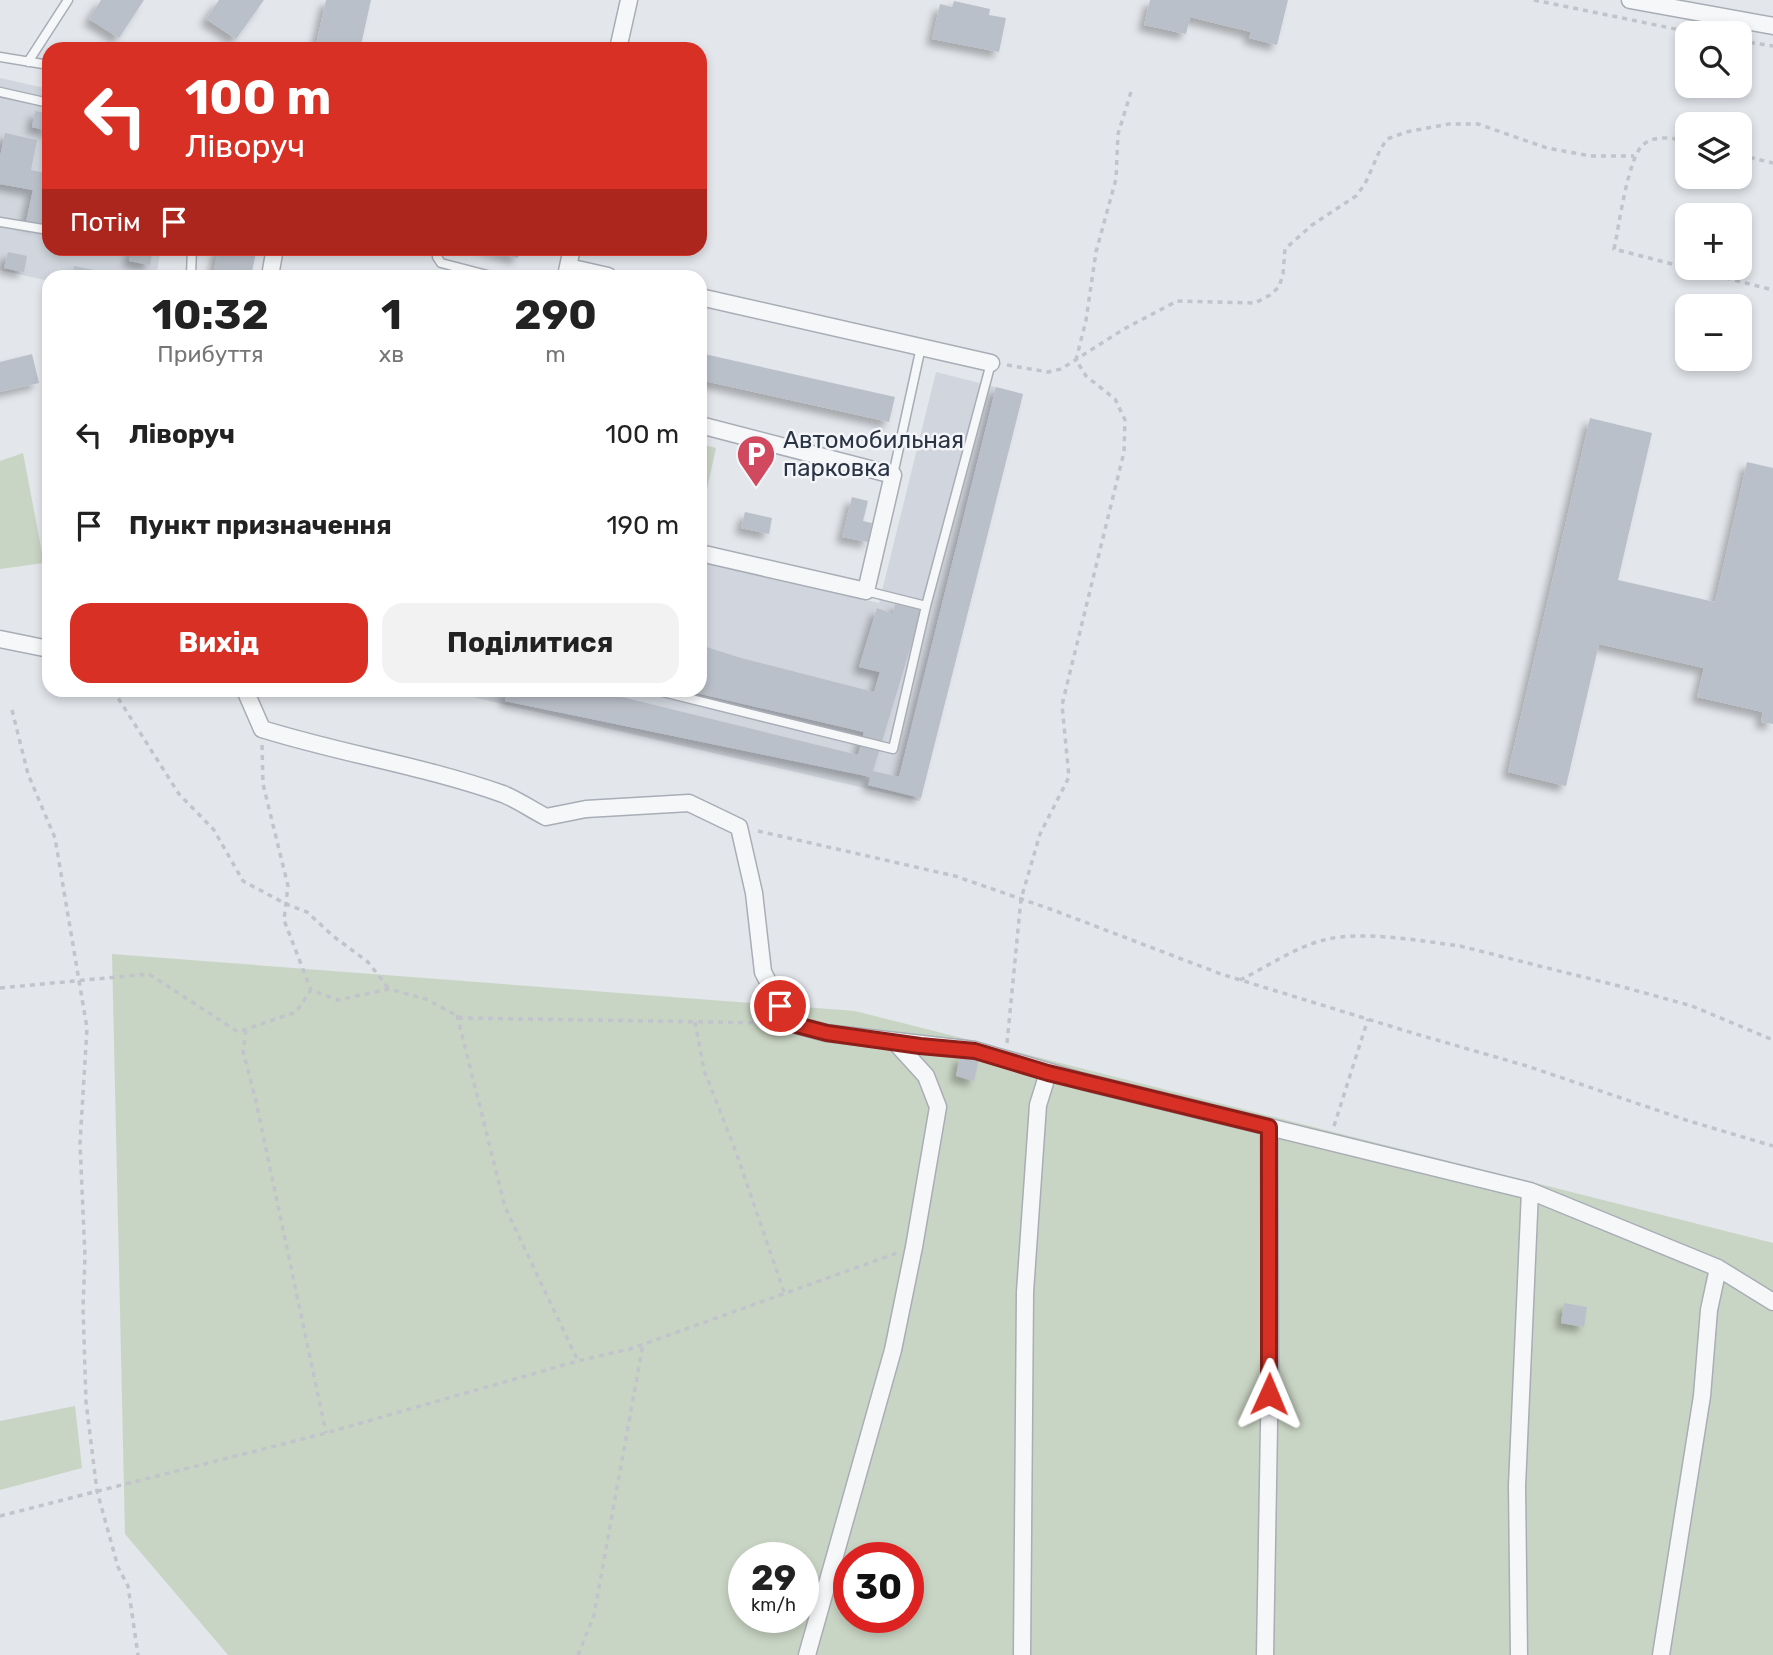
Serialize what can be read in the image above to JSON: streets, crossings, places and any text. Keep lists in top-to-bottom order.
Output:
{
  "places": {
    "parking": ["Автомобильная парковка"]
  },
  "page": {
    "map_buttons": ["+", "−"],
    "turn": ["100 m", "Ліворуч"],
    "then": "Потім",
    "eta": [
      "10:32",
      "Прибуття",
      "1",
      "хв",
      "290",
      "m"
    ],
    "list": [
      {
        "name": "Ліворуч",
        "value": "100 m"
      },
      {
        "name": "Пункт призначення",
        "value": "190 m"
      }
    ],
    "buttons": ["Вихід", "Поділитися"],
    "speed": "29 km/h",
    "limit": "30"
  }
}
